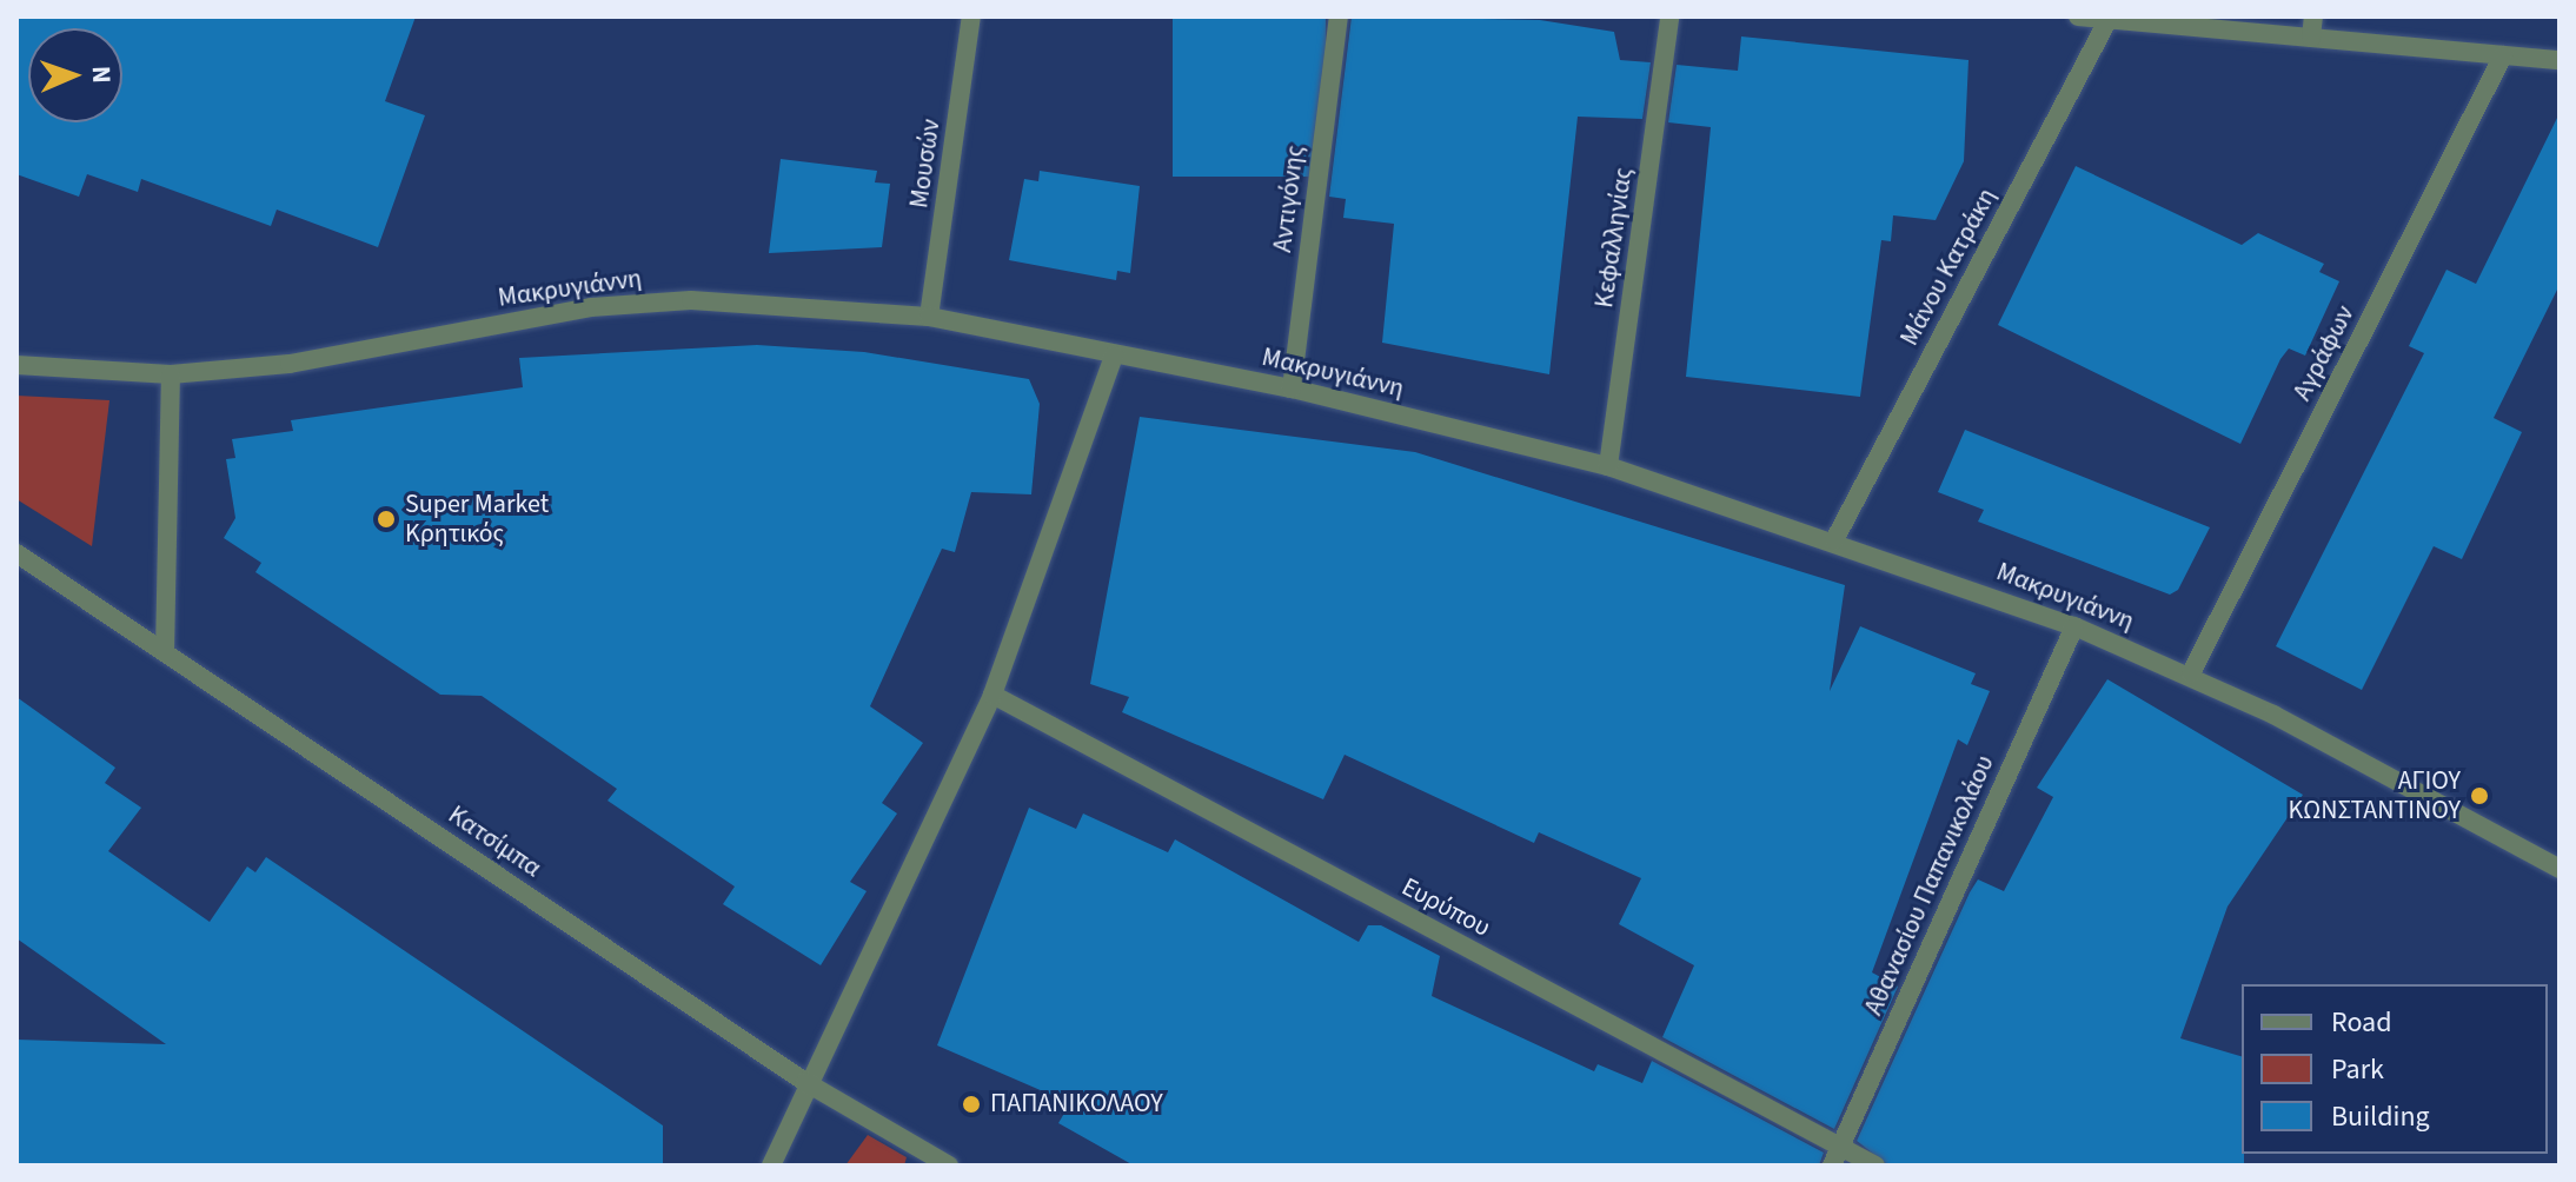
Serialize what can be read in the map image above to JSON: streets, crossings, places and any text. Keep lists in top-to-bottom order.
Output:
{
  "streets": {
    "street": [
      "Μουσών",
      "Αντιγόνης",
      "Κεφαλληνίας",
      "Μάνου Κατράκη",
      "Μακρυγιάννη",
      "Αγράφων",
      "Κατσίμπα",
      "Αθανασίου Παπανικολάου",
      "Ευρύπου"
    ]
  },
  "crossings": [
    ["Μουσών", "Μακρυγιάννη"],
    ["Αντιγόνης", "Μακρυγιάννη"],
    ["Κεφαλληνίας", "Μακρυγιάννη"],
    ["Μάνου Κατράκη", "Μακρυγιάννη"],
    ["Μακρυγιάννη", "Αγράφων"],
    ["Μακρυγιάννη", "Αθανασίου Παπανικολάου"],
    ["Αθανασίου Παπανικολάου", "Ευρύπου"]
  ],
  "places": ["Super Market Κρητικός", "ΑΓΙΟΥ ΚΩΝΣΤΑΝΤΙΝΟΥ", "ΠΑΠΑΝΙΚΟΛΑΟΥ"],
  "legend": ["Road", "Park", "Building"],
  "north": "right"
}
